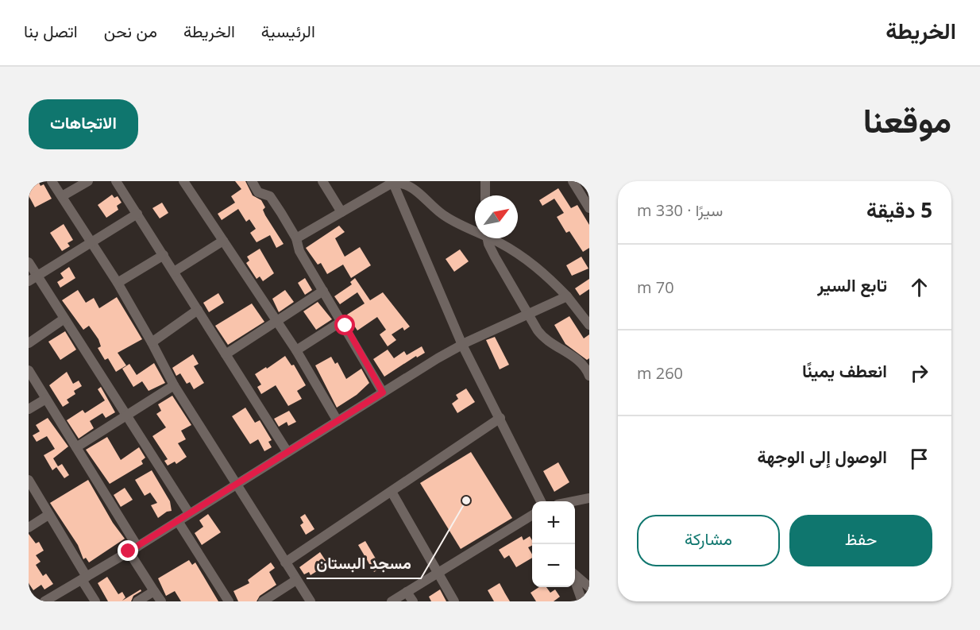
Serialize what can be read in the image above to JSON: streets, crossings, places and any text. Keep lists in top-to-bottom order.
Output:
{
  "places": ["مسجد البستان"],
  "north": "top right",
  "page": {
    "header": "الخريطة",
    "nav": [
      "الرئيسية",
      "الخريطة",
      "من نحن",
      "اتصل بنا"
    ],
    "title": "موقعنا",
    "buttons": [
      "الاتجاهات",
      ["حفظ", "مشاركة"]
    ],
    "heading": ["5 دقيقة", "سيرًا · 330 m"],
    "list": [
      ["تابع السير", "70 m"],
      ["انعطف يمينًا", "260 m"],
      "الوصول إلى الوجهة"
    ],
    "map_buttons": ["+", "−"]
  }
}
